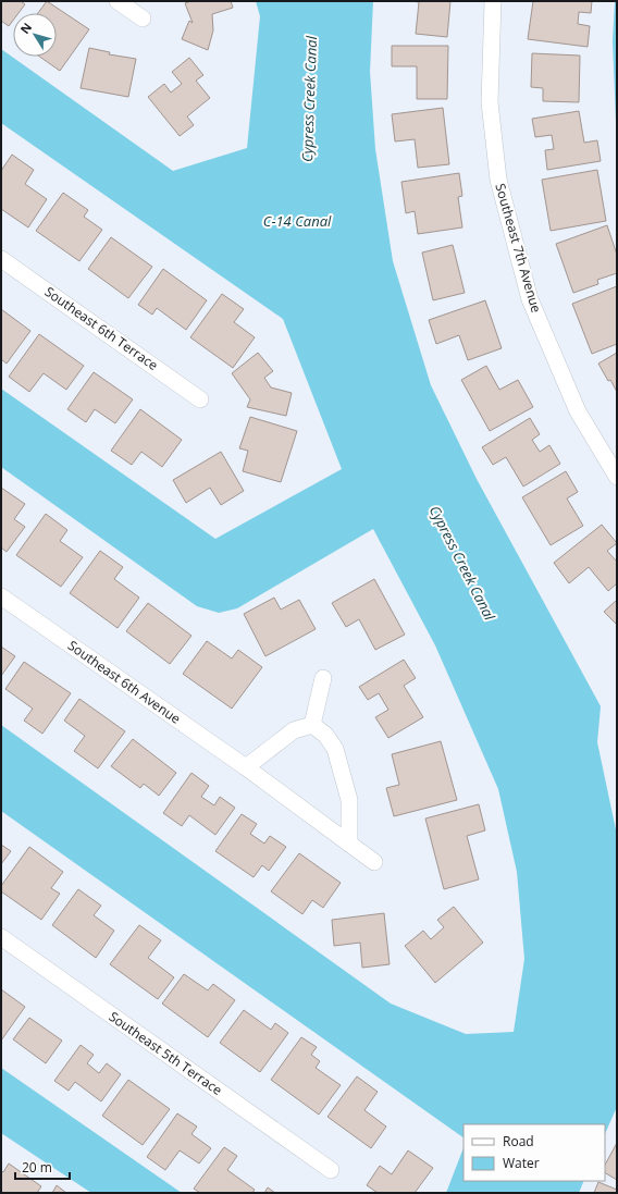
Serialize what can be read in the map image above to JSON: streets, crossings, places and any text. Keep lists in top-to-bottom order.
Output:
{
  "streets": {
    "street": [
      "Southeast 7th Avenue",
      "Southeast 6th Terrace",
      "Southeast 6th Avenue",
      "Southeast 5th Terrace"
    ]
  },
  "water": ["Cypress Creek Canal", "C-14 Canal"],
  "legend": ["Road", "Water"],
  "scale_bar": "20 m",
  "north": "top left"
}
